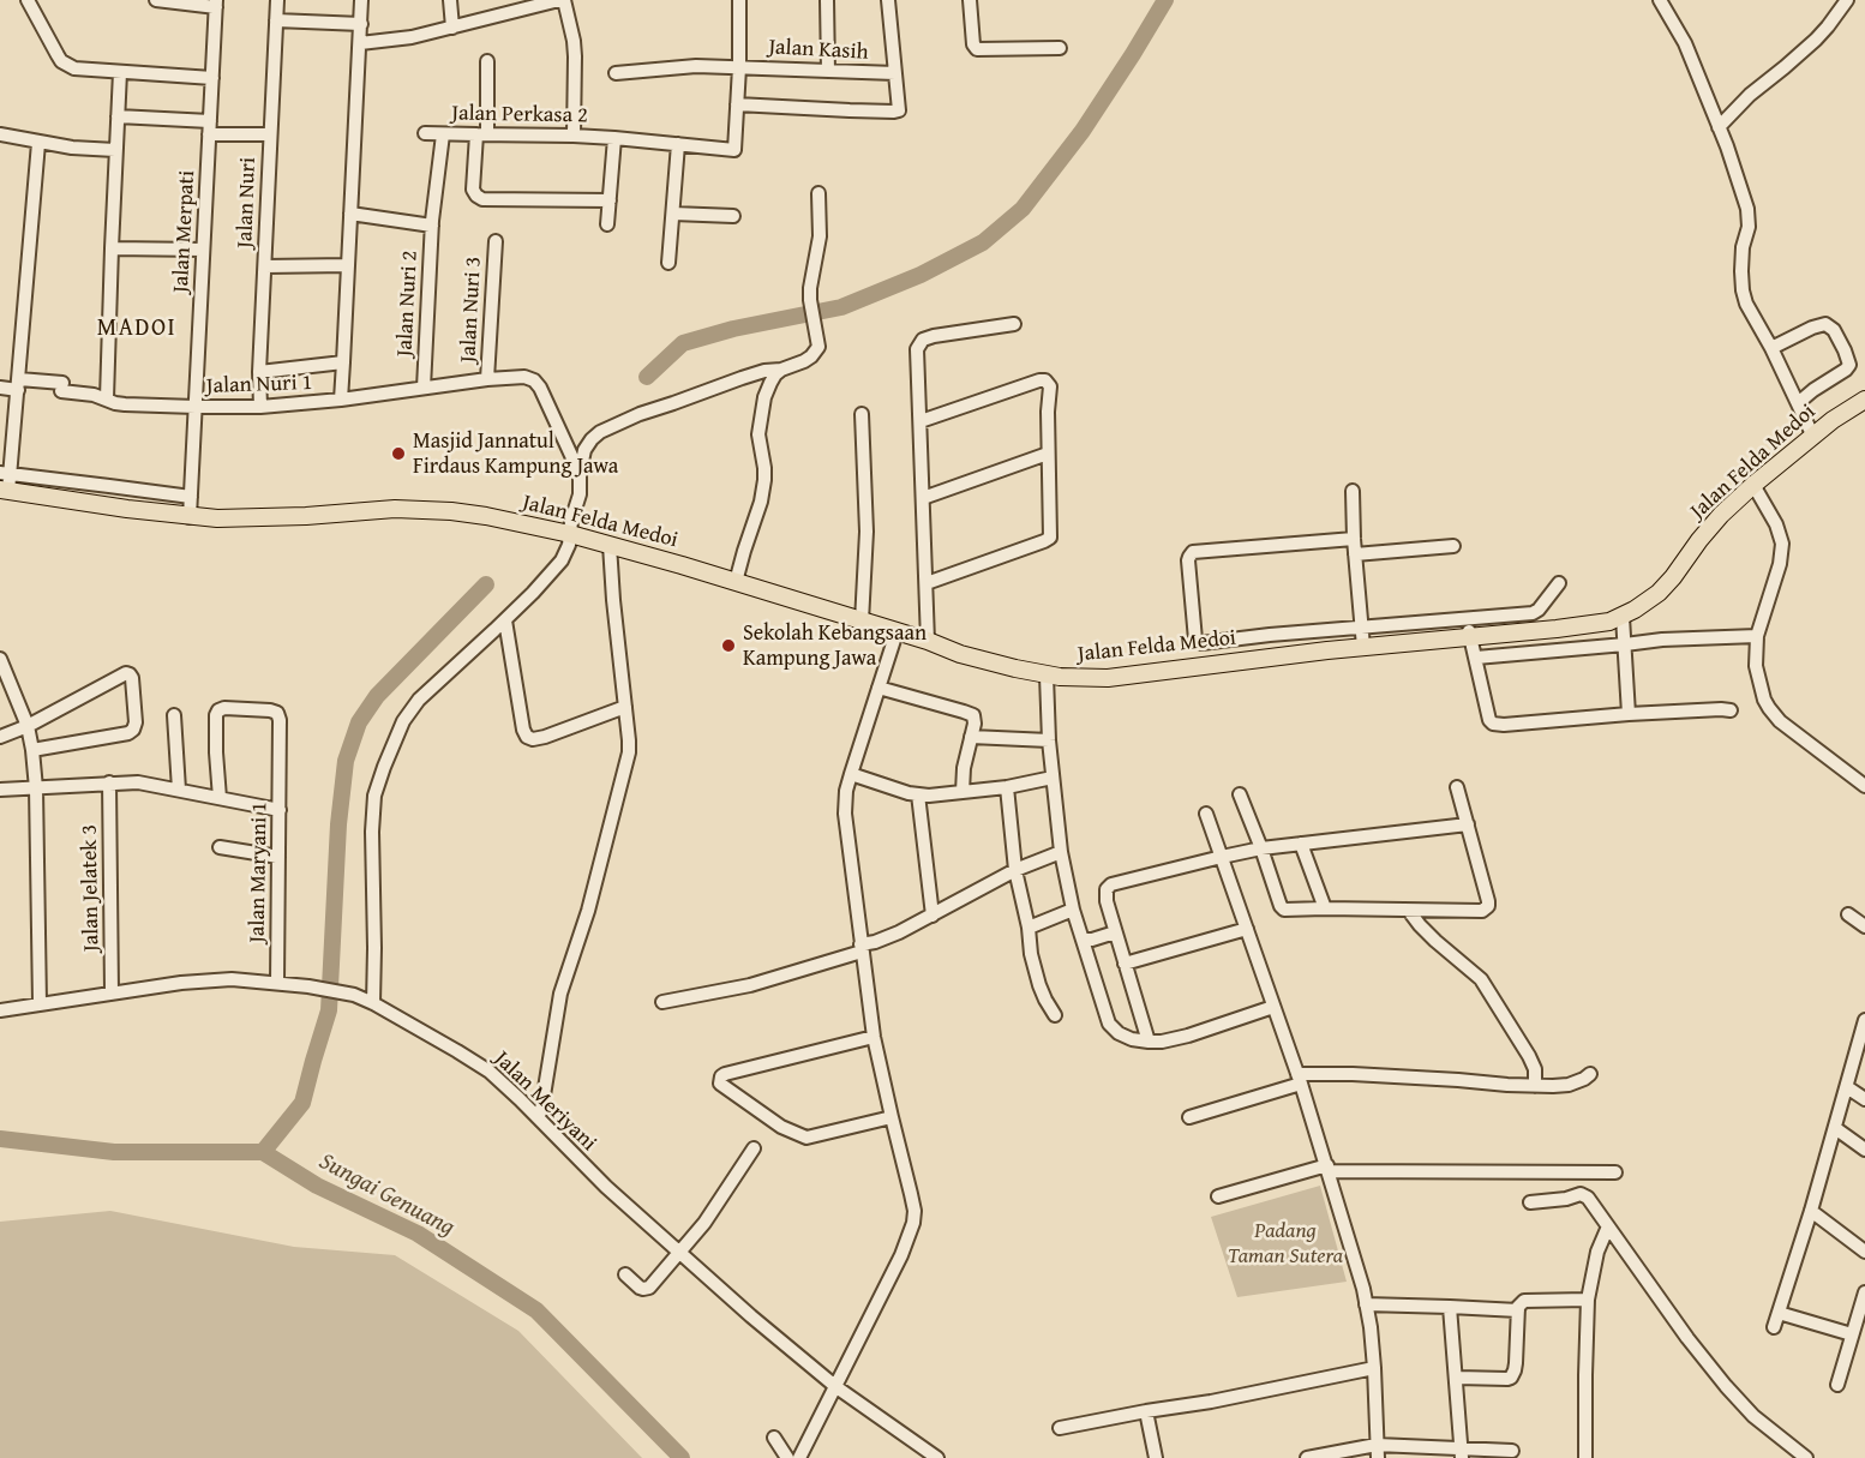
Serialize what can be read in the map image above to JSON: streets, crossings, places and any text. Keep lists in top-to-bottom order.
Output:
{
  "streets": {
    "main road": ["Jalan Felda Medoi"],
    "street": [
      "Jalan Kasih",
      "Jalan Perkasa 2",
      "Jalan Nuri",
      "Jalan Merpati",
      "Jalan Nuri 2",
      "Jalan Nuri 3",
      "Jalan Nuri 1",
      "Jalan Maryani 1",
      "Jalan Jelatek 3",
      "Jalan Meriyani"
    ]
  },
  "crossings": [
    ["Jalan Perkasa 2", "Jalan Nuri 2"],
    ["Jalan Nuri", "Jalan Nuri 1"],
    ["Jalan Merpati", "Jalan Nuri 1"],
    ["Jalan Merpati", "Jalan Felda Medoi"],
    ["Jalan Maryani 1", "Jalan Meriyani"],
    ["Jalan Jelatek 3", "Jalan Meriyani"]
  ],
  "districts": ["MADOI"],
  "water": ["Sungai Genuang"],
  "parks": ["Padang Taman Sutera"],
  "places": ["Masjid Jannatul Firdaus Kampung Jawa", "Sekolah Kebangsaan Kampung Jawa"]
}
